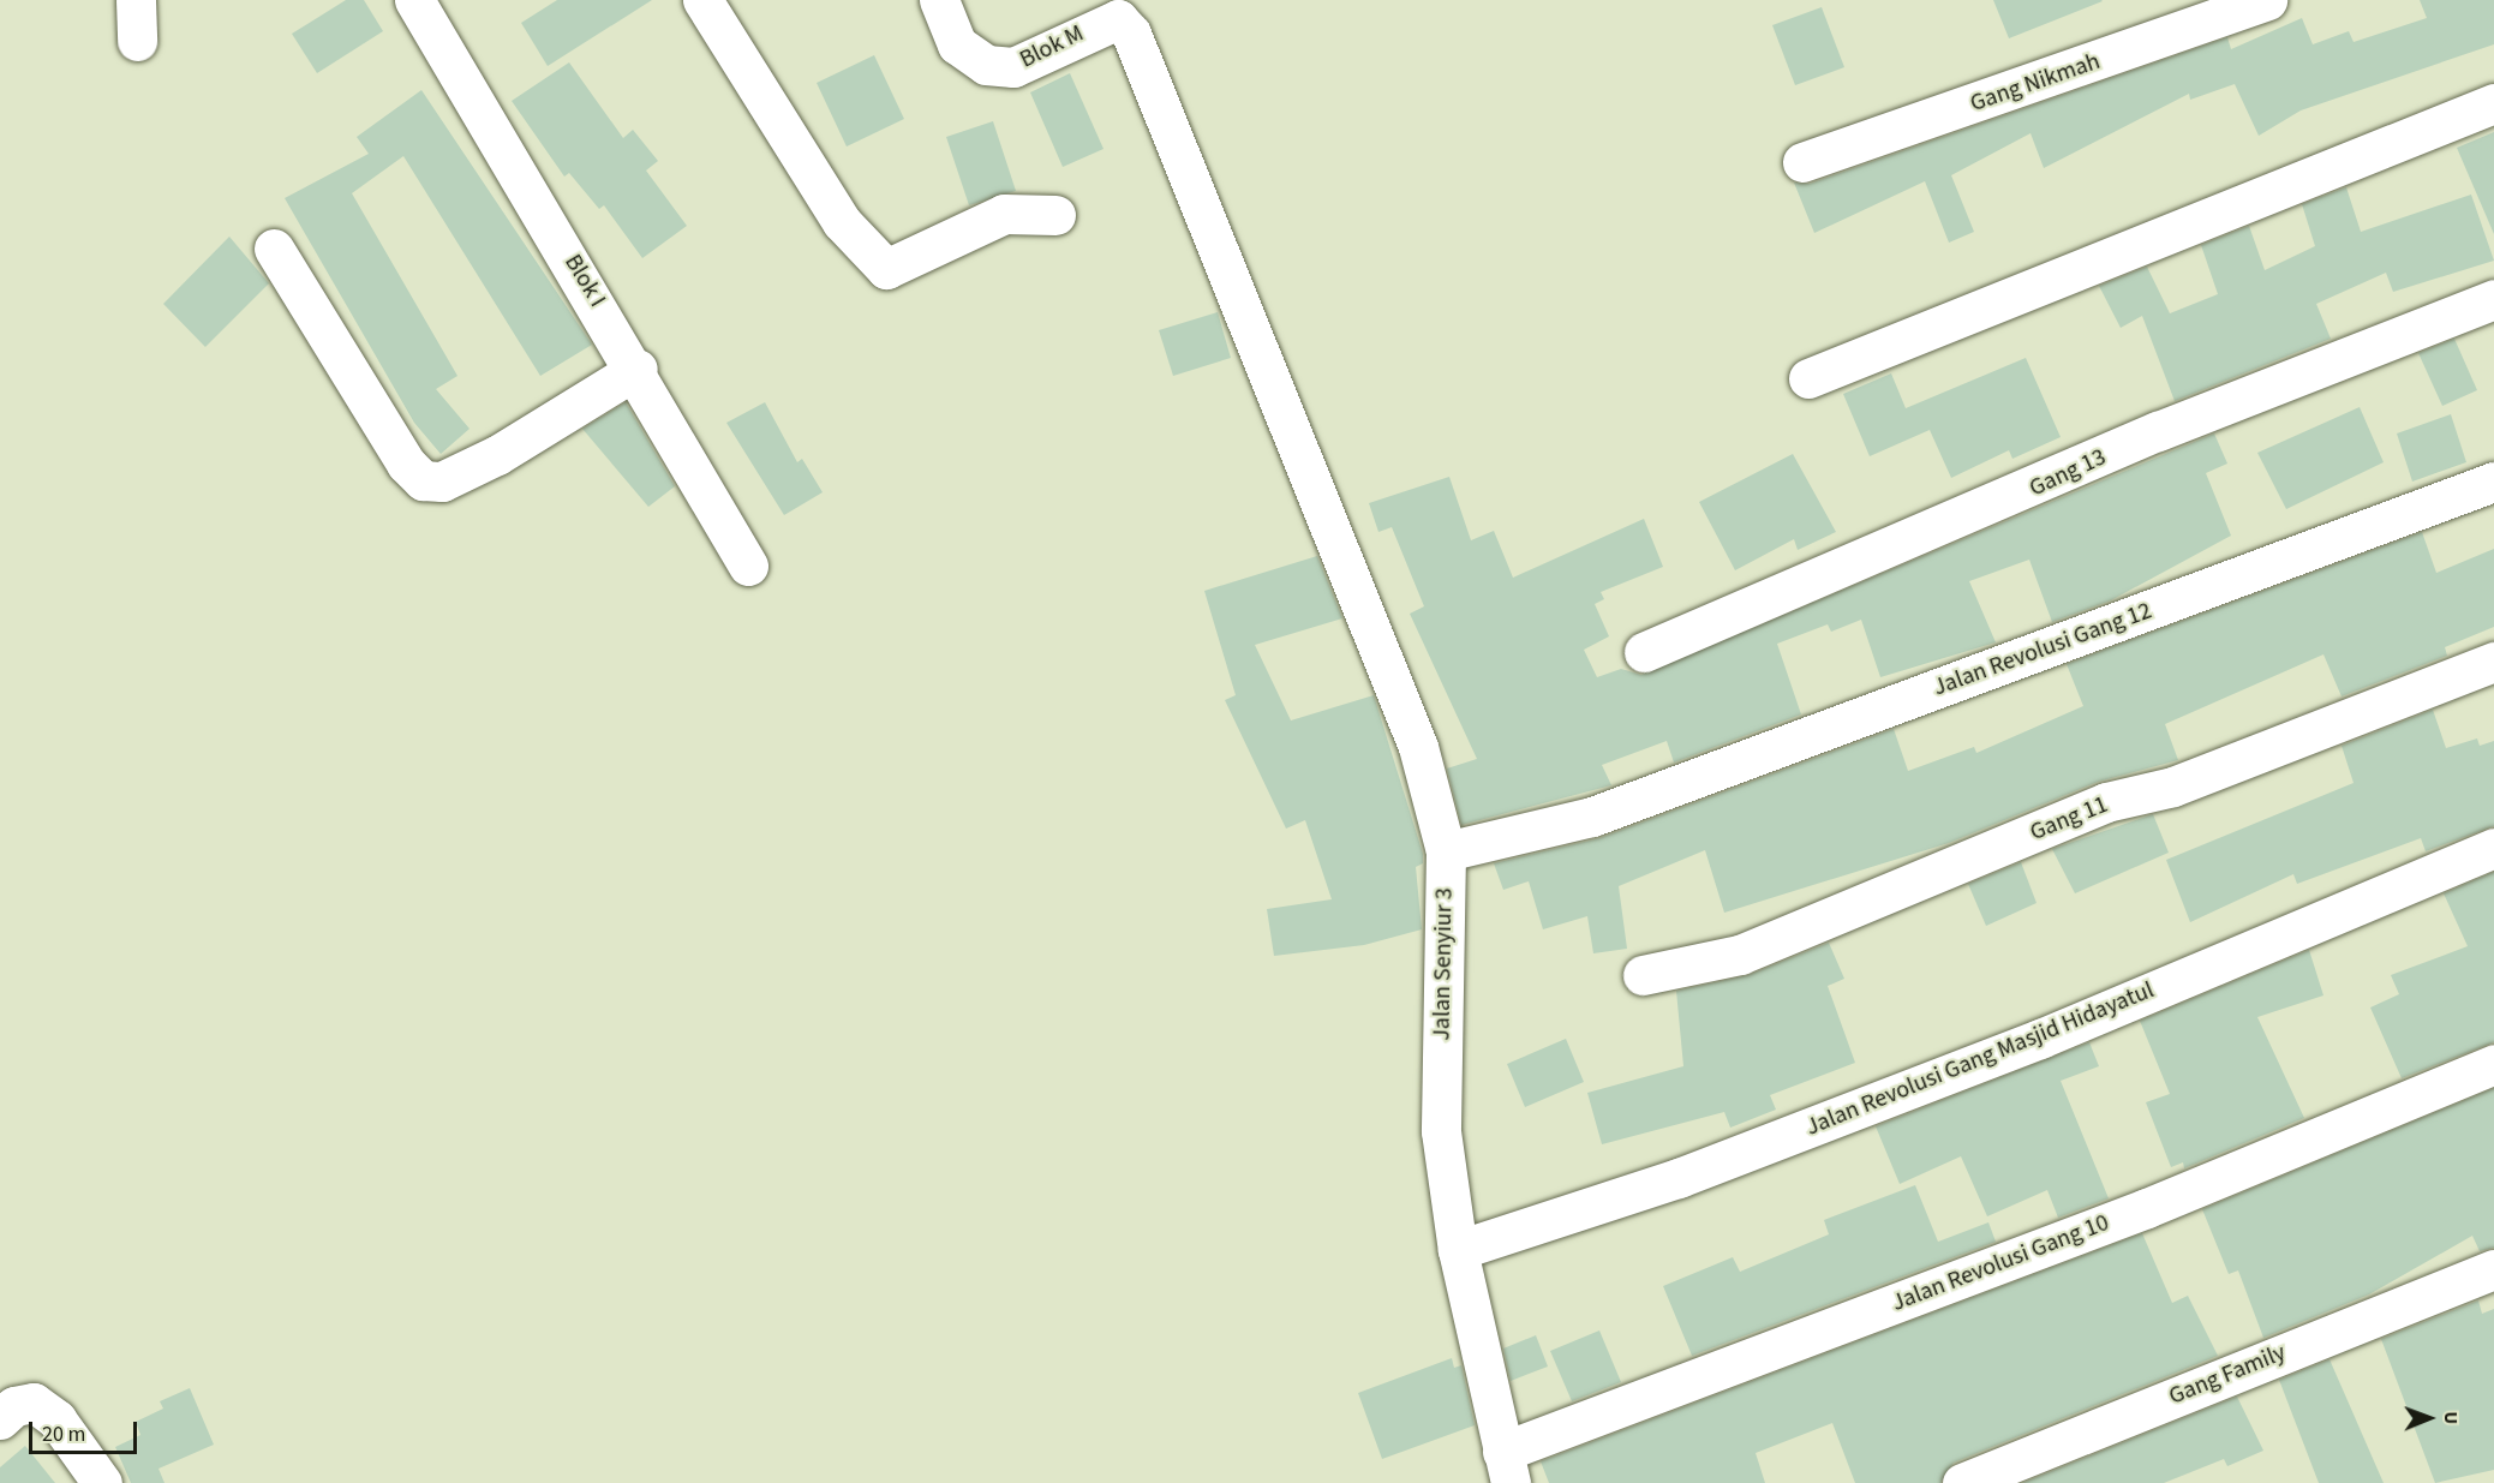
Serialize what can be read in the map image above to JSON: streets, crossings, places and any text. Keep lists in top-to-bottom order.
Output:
{
  "streets": {
    "street": [
      "Blok M",
      "Gang Nikmah",
      "Blok I",
      "Gang 13",
      "Jalan Revolusi Gang 12",
      "Gang 11",
      "Jalan Senyiur 3",
      "Jalan Revolusi Gang Masjid Hidayatul",
      "Jalan Revolusi Gang 10",
      "Gang Family"
    ]
  },
  "crossings": [
    ["Blok M", "Jalan Senyiur 3"],
    ["Jalan Revolusi Gang 12", "Jalan Senyiur 3"],
    ["Jalan Senyiur 3", "Jalan Revolusi Gang Masjid Hidayatul"],
    ["Jalan Senyiur 3", "Jalan Revolusi Gang 10"]
  ],
  "scale_bar": "20 m",
  "north": "right"
}
